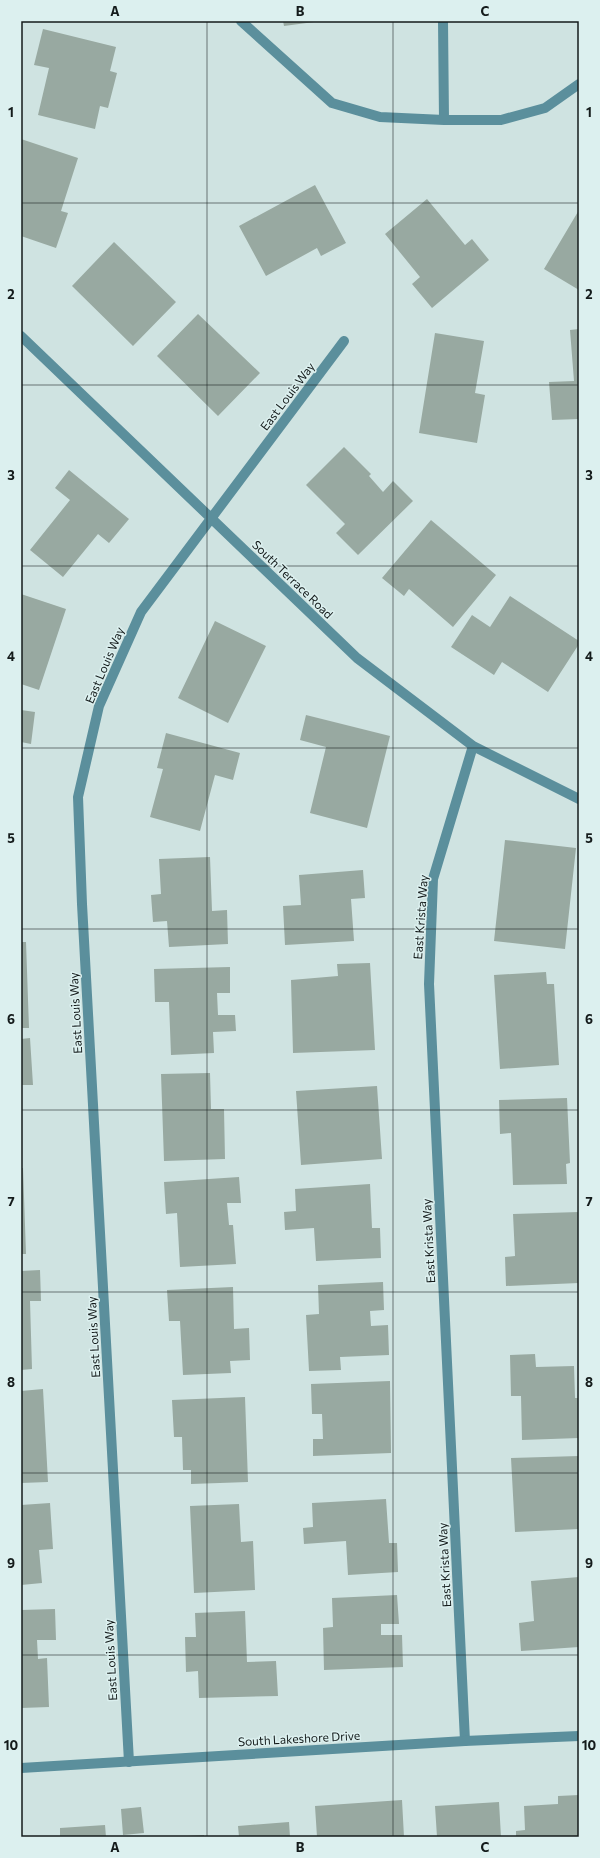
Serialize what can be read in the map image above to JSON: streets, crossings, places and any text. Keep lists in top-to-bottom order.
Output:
{
  "streets": {
    "street": [
      "East Louis Way",
      "South Terrace Road",
      "East Krista Way",
      "South Lakeshore Drive"
    ]
  },
  "crossings": [
    ["East Louis Way", "South Terrace Road"],
    ["East Louis Way", "South Lakeshore Drive"],
    ["South Terrace Road", "East Krista Way"],
    ["East Krista Way", "South Lakeshore Drive"]
  ],
  "grid": {
    "columns": ["A", "B", "C"],
    "rows": [
      "1",
      "2",
      "3",
      "4",
      "5",
      "6",
      "7",
      "8",
      "9",
      "10"
    ]
  }
}
